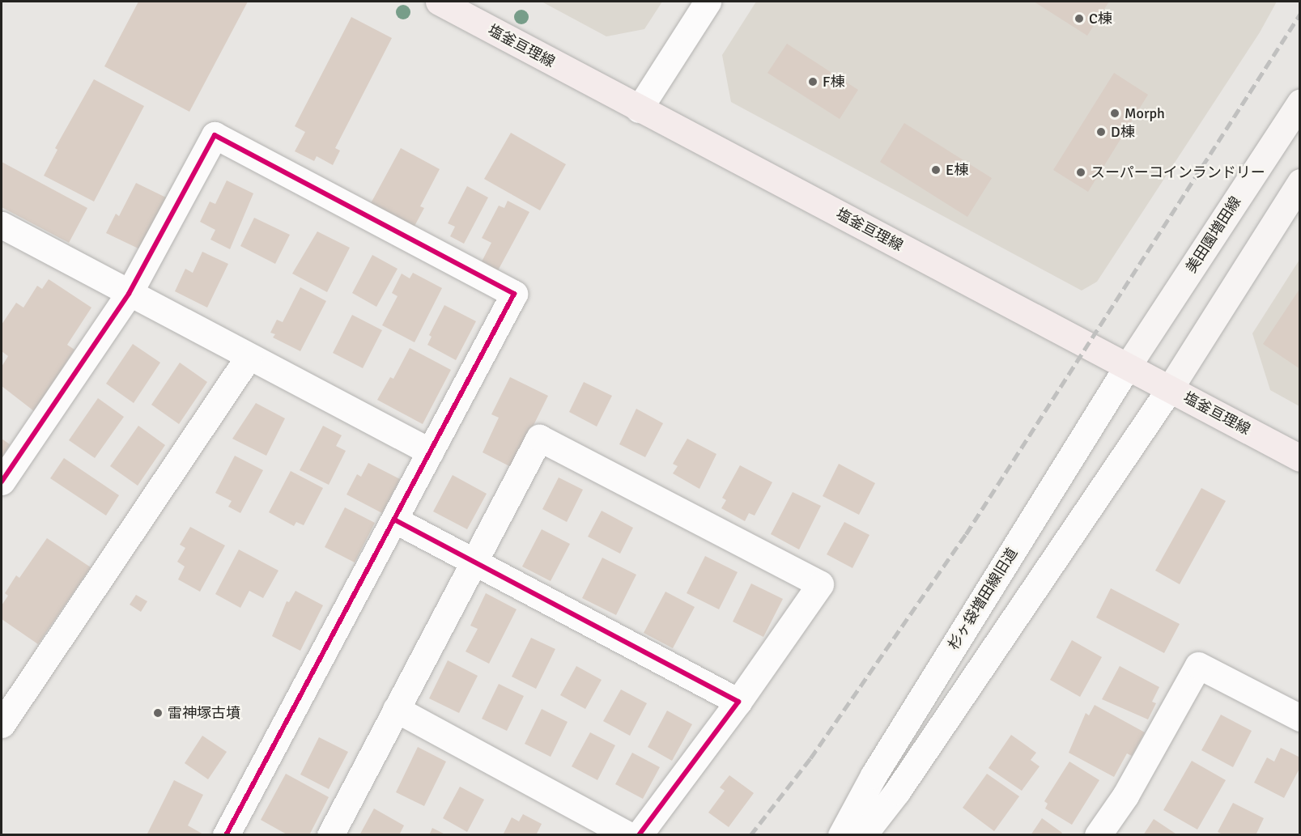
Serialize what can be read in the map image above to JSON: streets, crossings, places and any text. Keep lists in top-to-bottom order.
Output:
{
  "streets": {
    "main road": ["塩釜亘理線", "美田園増田線"],
    "street": ["杉ヶ袋増田線旧道"]
  },
  "crossings": [
    ["塩釜亘理線", "美田園増田線"],
    ["塩釜亘理線", "杉ヶ袋増田線旧道"],
    ["美田園増田線", "杉ヶ袋増田線旧道"]
  ],
  "places": [
    "C棟",
    "F棟",
    "Morph",
    "D棟",
    "E棟",
    "スーパーコインランドリー",
    "雷神塚古墳"
  ]
}
